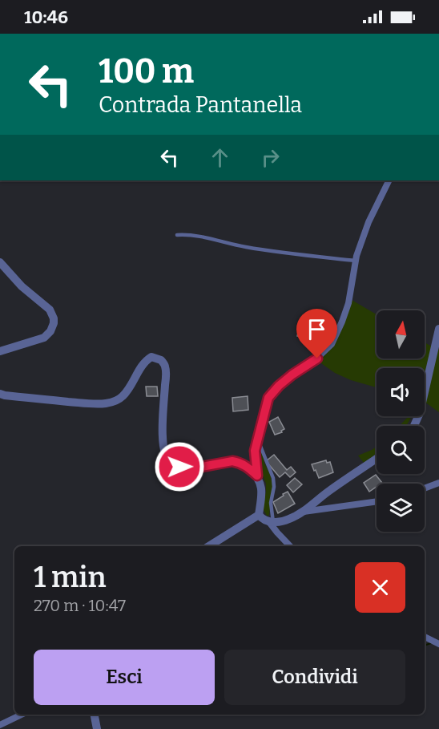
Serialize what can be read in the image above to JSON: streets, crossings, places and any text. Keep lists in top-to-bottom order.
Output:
{
  "north": "top",
  "page": {
    "status": "10:46",
    "turn": ["100 m", "Contrada Pantanella"],
    "heading": ["1 min", "270 m · 10:47"],
    "buttons": ["Esci", "Condividi"]
  }
}
